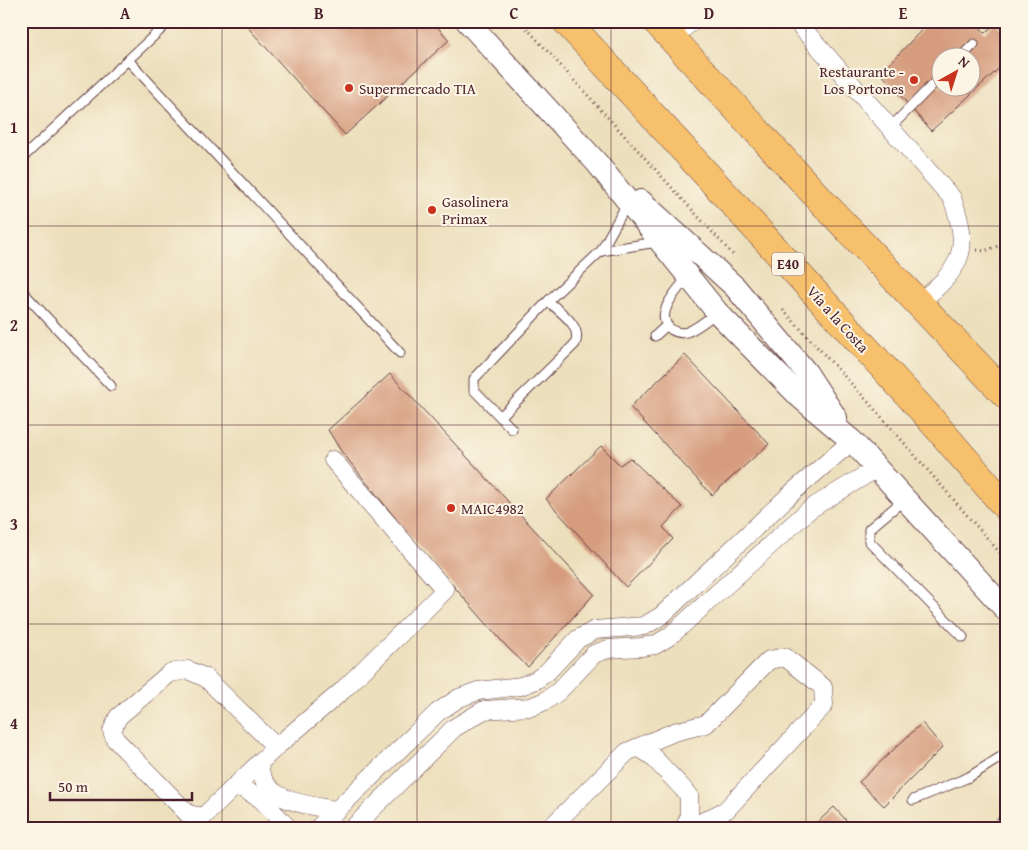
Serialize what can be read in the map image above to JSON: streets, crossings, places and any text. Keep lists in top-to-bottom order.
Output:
{
  "streets": {
    "highway": ["E40", "Vía a la Costa"]
  },
  "places": [
    "Restaurante - Los Portones",
    "Supermercado TIA",
    "Gasolinera Primax",
    "MAIC4982"
  ],
  "scale_bar": "50 m",
  "north": "top right",
  "grid": {
    "columns": [
      "A",
      "B",
      "C",
      "D",
      "E"
    ],
    "rows": [
      "1",
      "2",
      "3",
      "4"
    ]
  }
}
